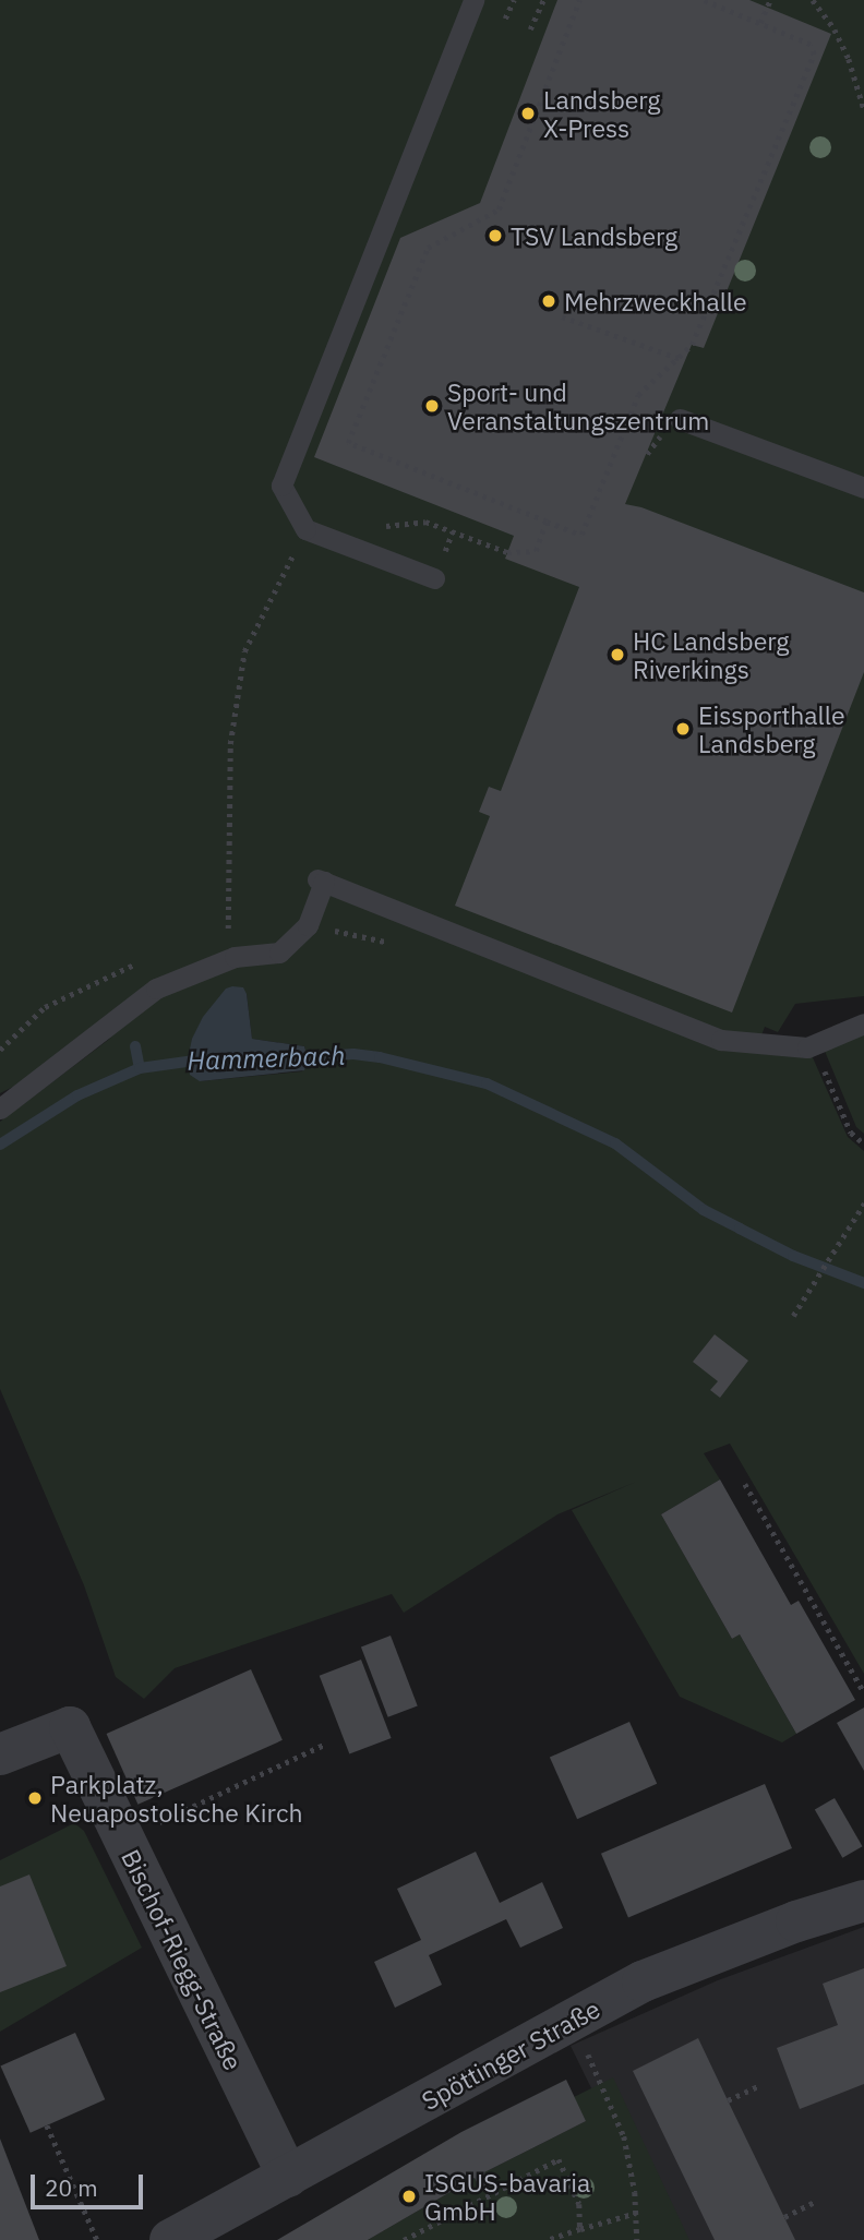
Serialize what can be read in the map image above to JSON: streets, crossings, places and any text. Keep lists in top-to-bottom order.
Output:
{
  "streets": {
    "street": ["Bischof-Riegg-Straße", "Spöttinger Straße"]
  },
  "crossings": [
    ["Bischof-Riegg-Straße", "Spöttinger Straße"]
  ],
  "water": ["Hammerbach"],
  "places": [
    "Landsberg X-Press",
    "TSV Landsberg",
    "Mehrzweckhalle",
    "Sport- und Veranstaltungszentrum",
    "HC Landsberg Riverkings",
    "Eissporthalle Landsberg",
    "Parkplatz, Neuapostolische Kirch",
    "ISGUS-bavaria GmbH"
  ],
  "scale_bar": "20 m"
}
